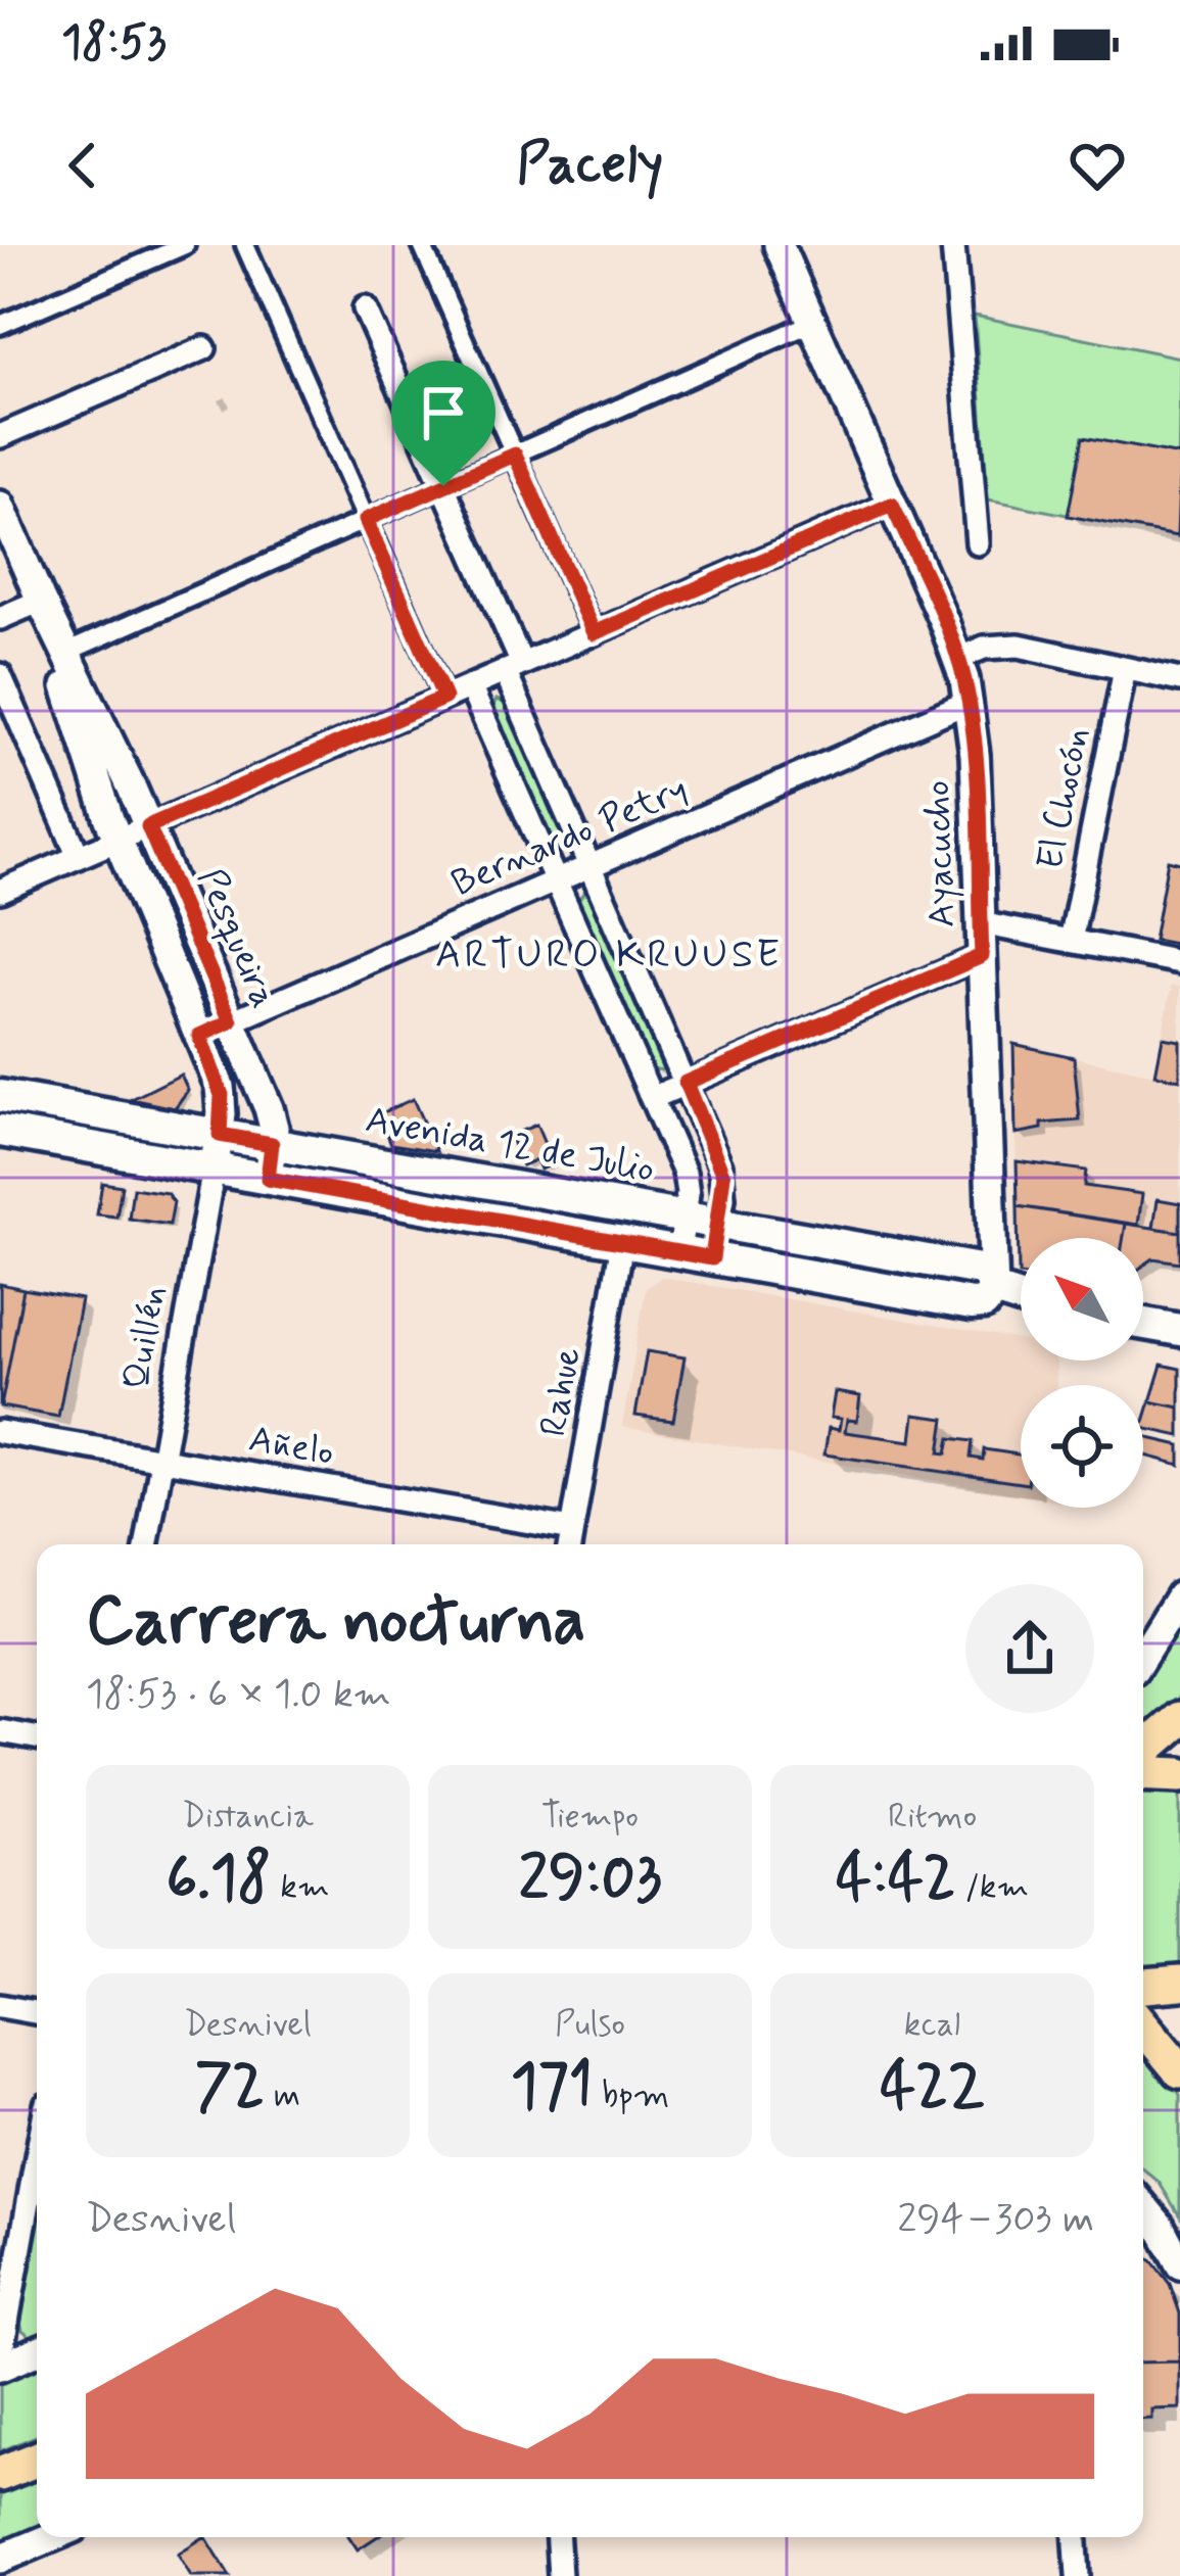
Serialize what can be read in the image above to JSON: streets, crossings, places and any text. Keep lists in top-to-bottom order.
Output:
{
  "streets": {
    "main road": ["Avenida 12 de Julio"],
    "street": [
      "El Chocón",
      "Bernardo Petry",
      "Ayacucho",
      "Pesqueira",
      "Quillén",
      "Rahue",
      "Añelo"
    ]
  },
  "crossings": [
    ["Bernardo Petry", "Ayacucho"],
    ["Bernardo Petry", "Pesqueira"],
    ["Ayacucho", "Avenida 12 de Julio"],
    ["Pesqueira", "Avenida 12 de Julio"],
    ["Pesqueira", "Quillén"],
    ["Avenida 12 de Julio", "Quillén"],
    ["Avenida 12 de Julio", "Rahue"],
    ["Quillén", "Añelo"],
    ["Rahue", "Añelo"]
  ],
  "districts": ["ARTURO KRUUSE"],
  "north": "top left",
  "page": {
    "status": "18:53",
    "header": "Pacely",
    "heading": ["Carrera nocturna", "18:53 · 6 × 1.0 km"],
    "stats": [
      ["Distancia", "6.18 km"],
      ["Tiempo", "29:03"],
      ["Ritmo", "4:42 /km"],
      ["Desnivel", "72 m"],
      ["Pulso", "171 bpm"],
      ["kcal", "422"]
    ],
    "chart": ["Desnivel", "294–303 m"]
  }
}
